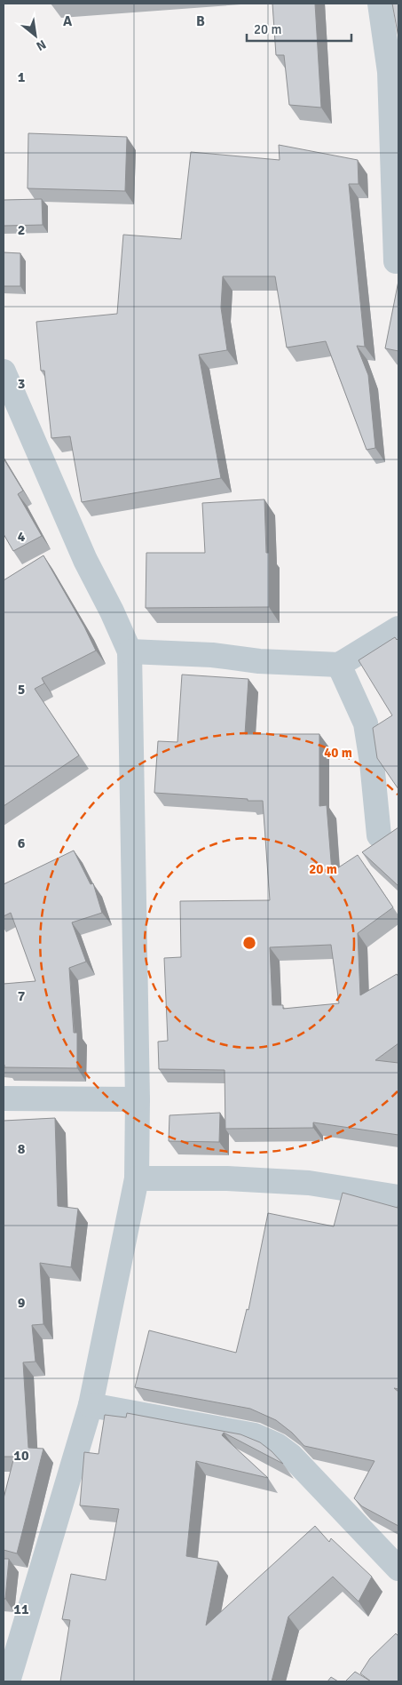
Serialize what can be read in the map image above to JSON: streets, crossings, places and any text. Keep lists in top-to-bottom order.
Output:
{
  "scale_bar": "20 m",
  "north": "bottom right",
  "grid": {
    "columns": ["A", "B"],
    "rows": [
      "1",
      "2",
      "3",
      "4",
      "5",
      "6",
      "7",
      "8",
      "9",
      "10",
      "11"
    ]
  },
  "rings": ["40 m", "20 m"]
}
